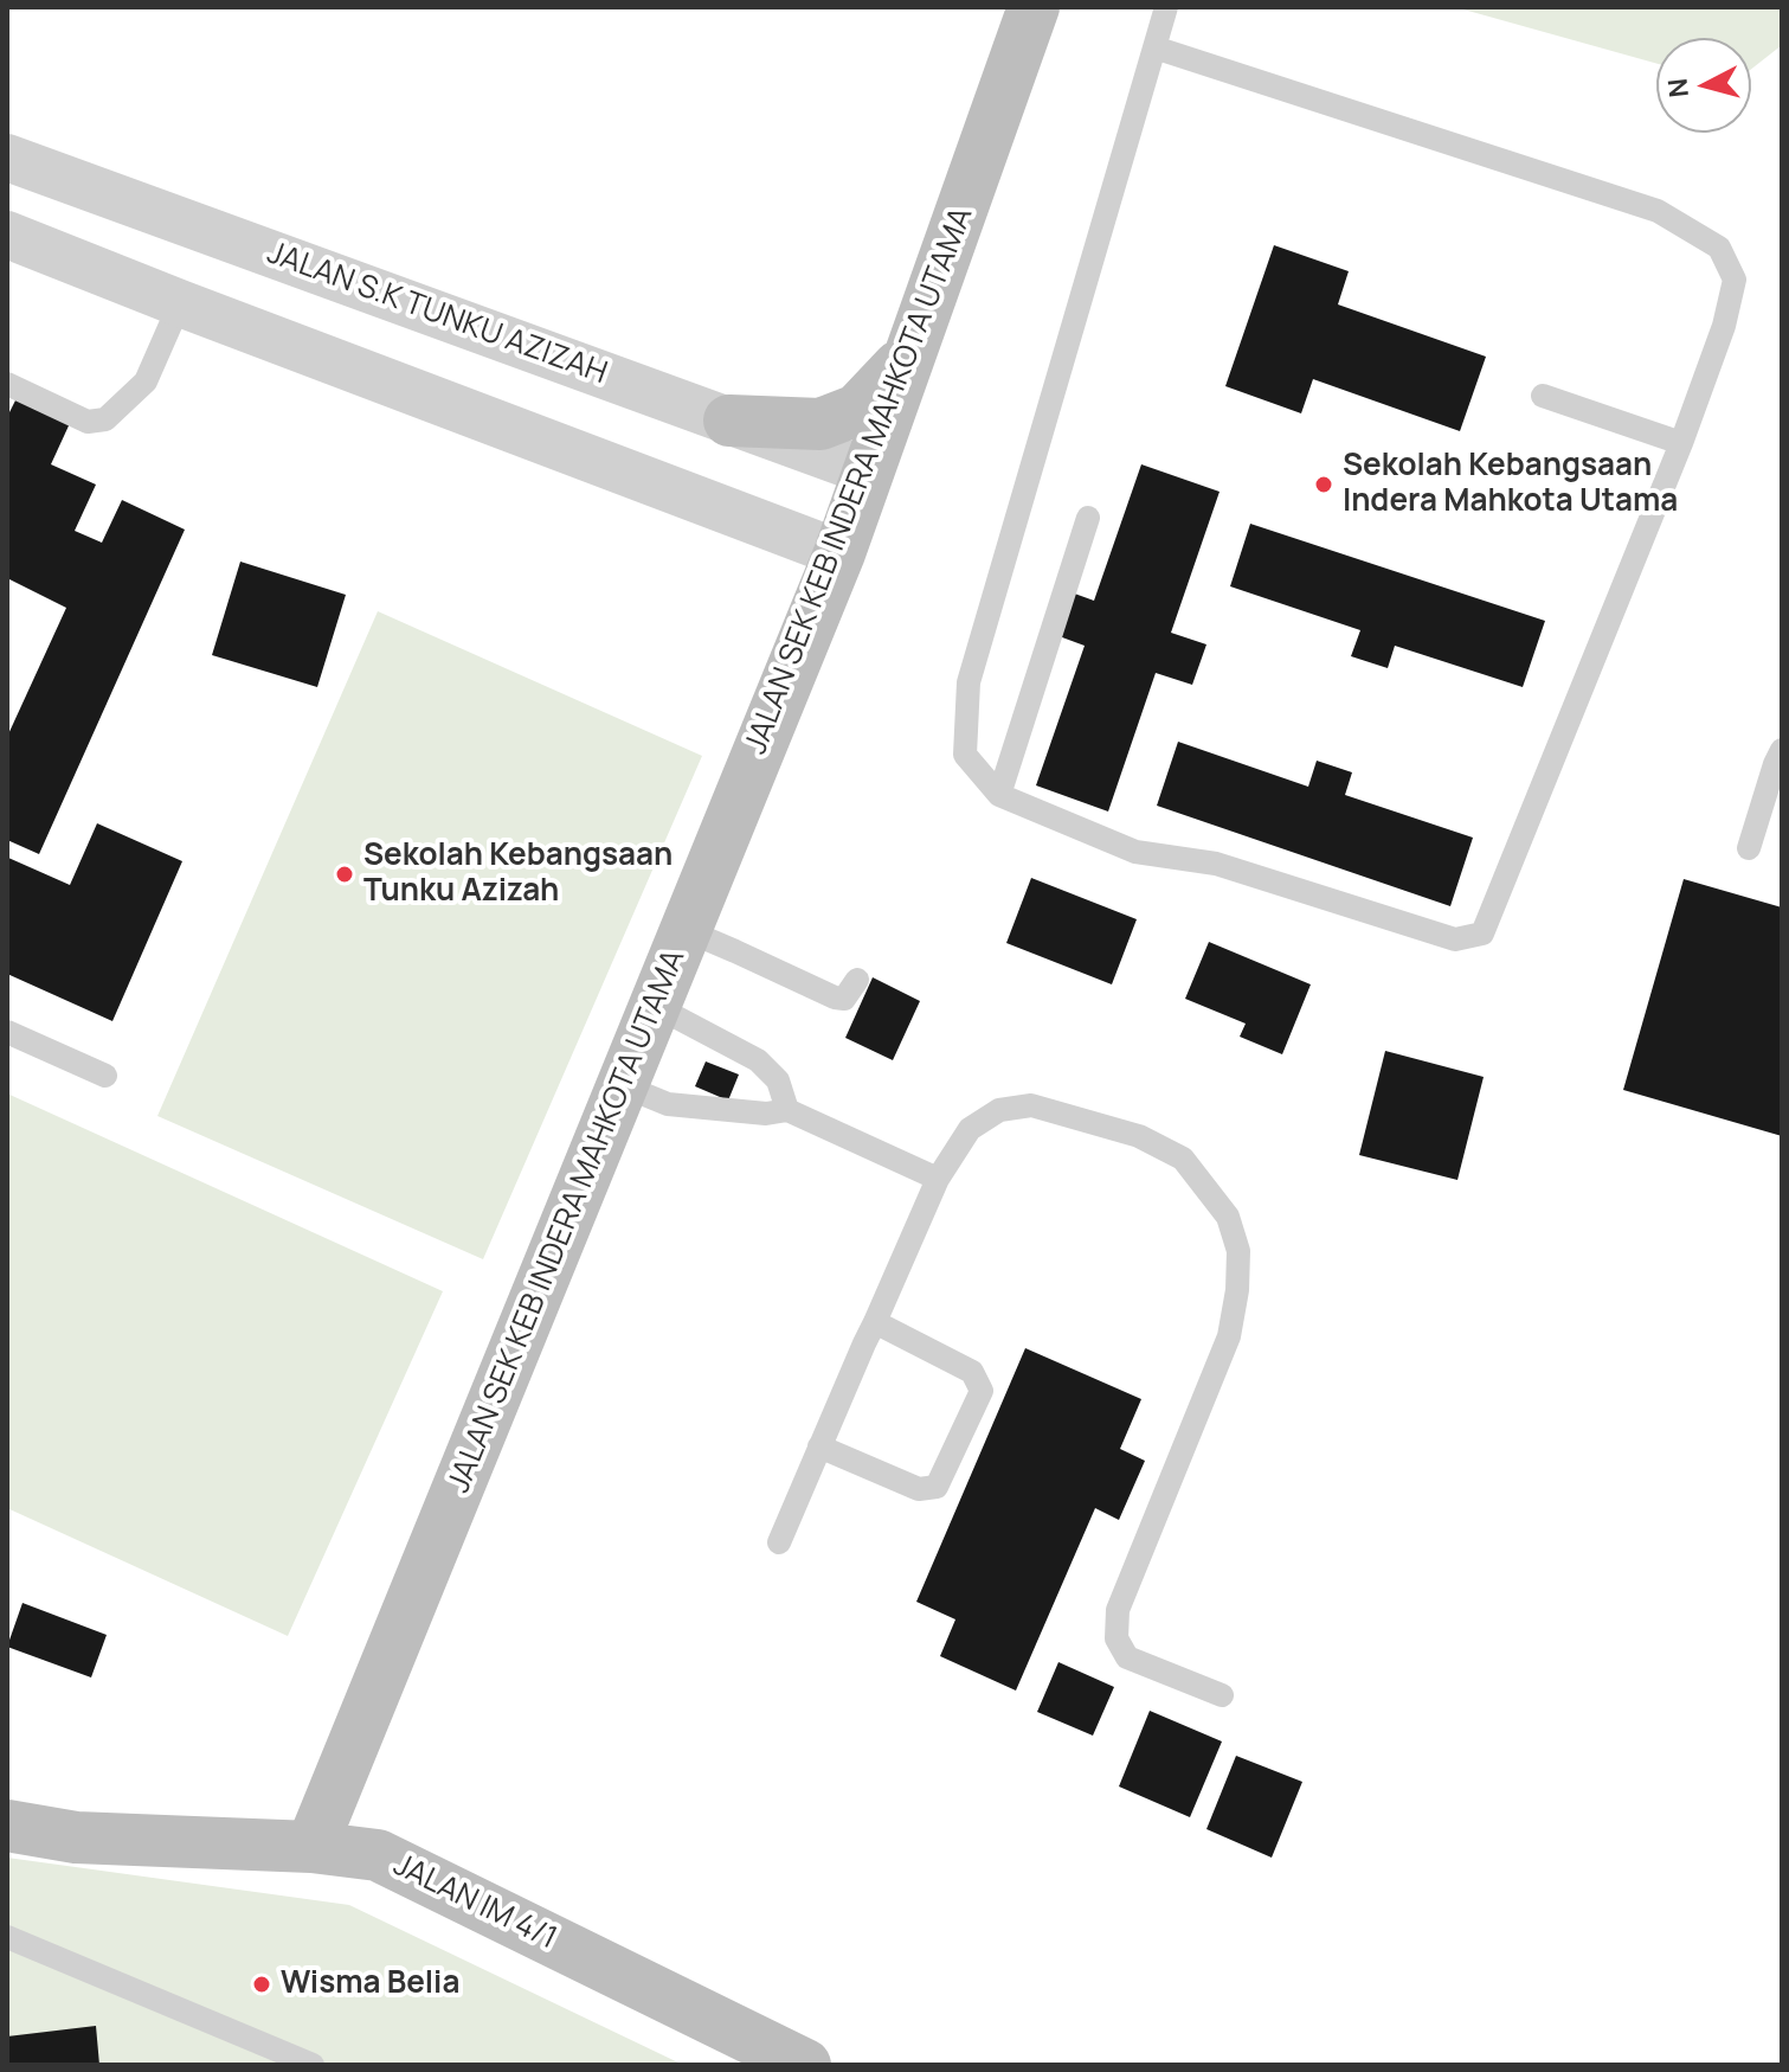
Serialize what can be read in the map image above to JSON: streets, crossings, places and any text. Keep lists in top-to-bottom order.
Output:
{
  "streets": {
    "street": ["JALAN S.K TUNKU AZIZAH", "JALAN SEK KEB INDERA MAHKOTA UTAMA", "JALAN IM 4/1"]
  },
  "crossings": [
    ["JALAN S.K TUNKU AZIZAH", "JALAN SEK KEB INDERA MAHKOTA UTAMA"],
    ["JALAN SEK KEB INDERA MAHKOTA UTAMA", "JALAN IM 4/1"]
  ],
  "places": ["Sekolah Kebangsaan Indera Mahkota Utama", "Sekolah Kebangsaan Tunku Azizah", "Wisma Belia"],
  "north": "left"
}
